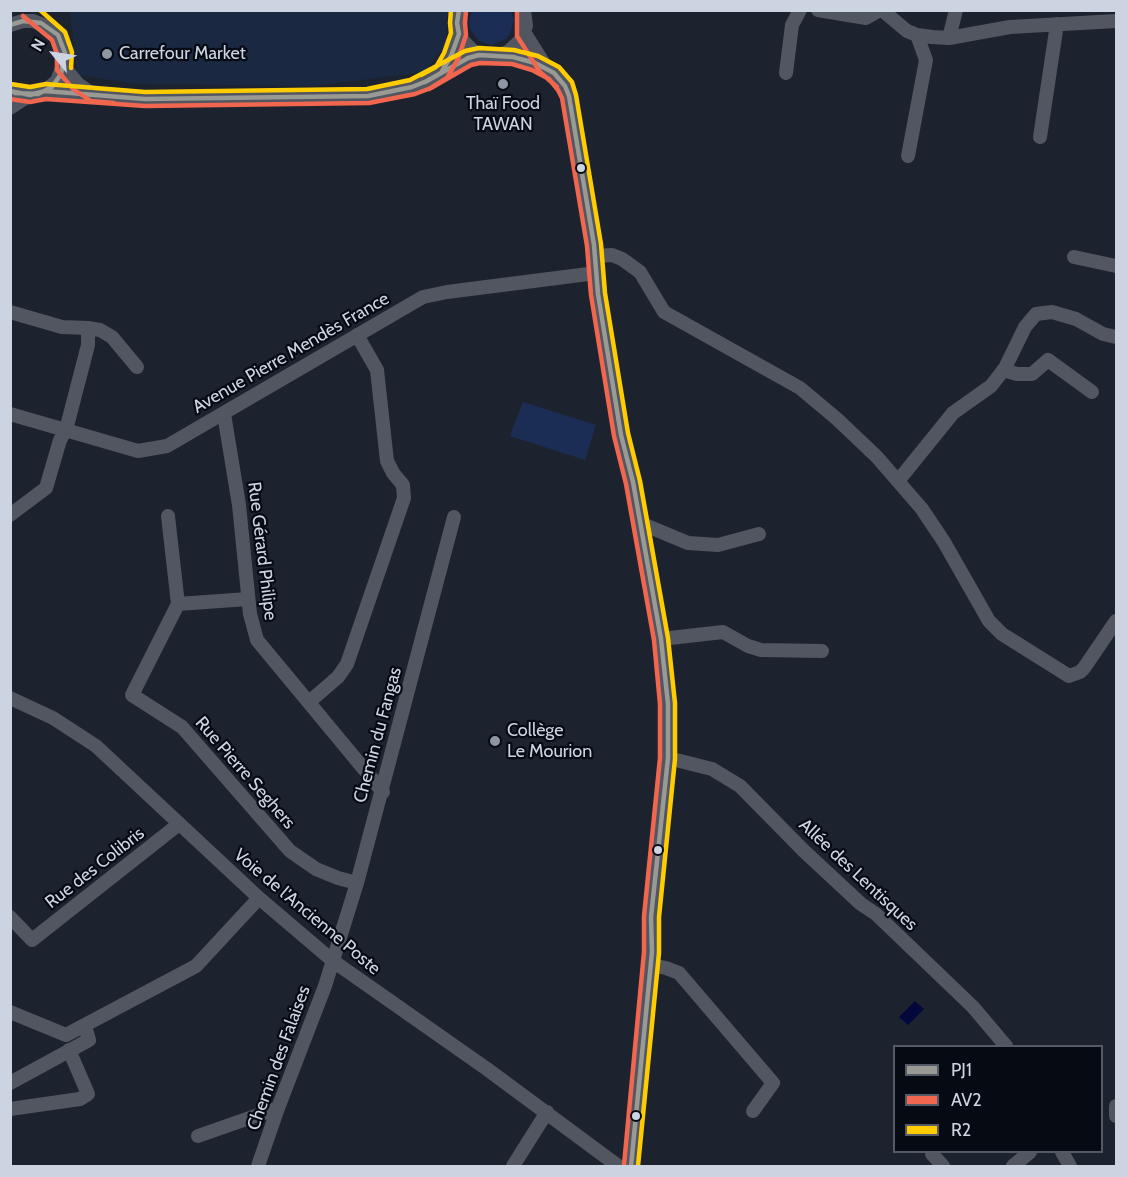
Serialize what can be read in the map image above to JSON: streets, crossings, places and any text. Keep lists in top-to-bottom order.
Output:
{
  "streets": {
    "street": [
      "Avenue Pierre Mendès France",
      "Rue Gérard Philipe",
      "Chemin du Fangas",
      "Rue Pierre Seghers",
      "Rue des Colibris",
      "Allée des Lentisques",
      "Voie de l'Ancienne Poste",
      "Chemin des Falaises"
    ]
  },
  "crossings": [
    ["Avenue Pierre Mendès France", "Rue Gérard Philipe"],
    ["Rue Gérard Philipe", "Chemin du Fangas"],
    ["Chemin du Fangas", "Rue Pierre Seghers"],
    ["Chemin du Fangas", "Voie de l'Ancienne Poste"],
    ["Chemin du Fangas", "Chemin des Falaises"],
    ["Rue des Colibris", "Voie de l'Ancienne Poste"],
    ["Voie de l'Ancienne Poste", "Chemin des Falaises"]
  ],
  "places": ["Carrefour Market", "Thaï Food TAWAN", "Collège Le Mourion"],
  "lines": ["transit line PJ1", "transit line R2", "transit line AV2"],
  "legend": ["PJ1", "AV2", "R2"],
  "north": "top left"
}
